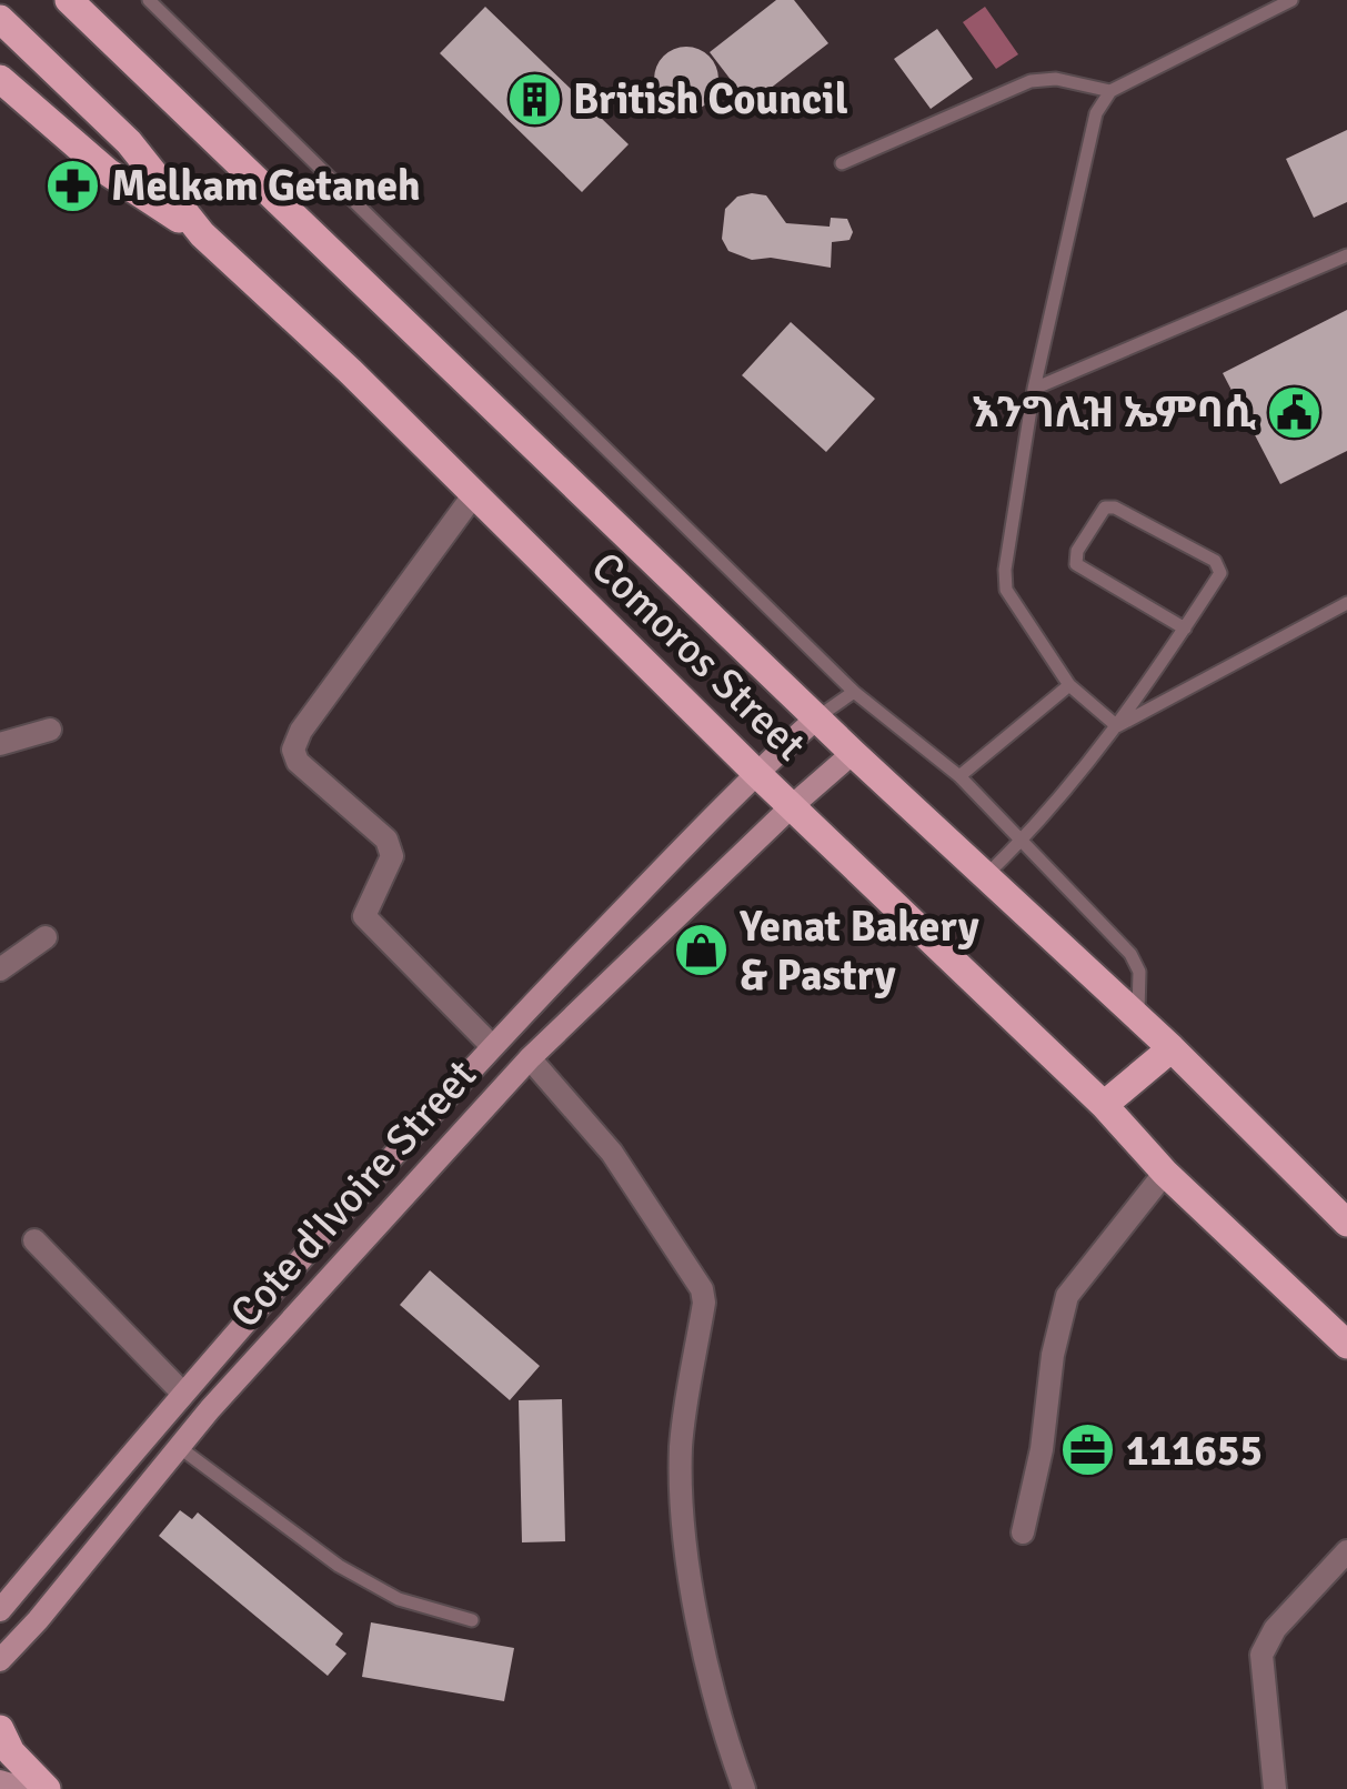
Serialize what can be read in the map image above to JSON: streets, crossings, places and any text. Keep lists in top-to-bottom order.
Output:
{
  "streets": {
    "main road": ["Comoros Street", "Cote d'Ivoire Street"]
  },
  "crossings": [
    ["Comoros Street", "Cote d'Ivoire Street"]
  ],
  "places": {
    "building": ["British Council"],
    "pharmacy": ["Melkam Getaneh"],
    "public building": ["እንግሊዝ ኤምባሲ"],
    "shop": ["Yenat Bakery & Pastry"],
    "office": ["111655"]
  }
}
